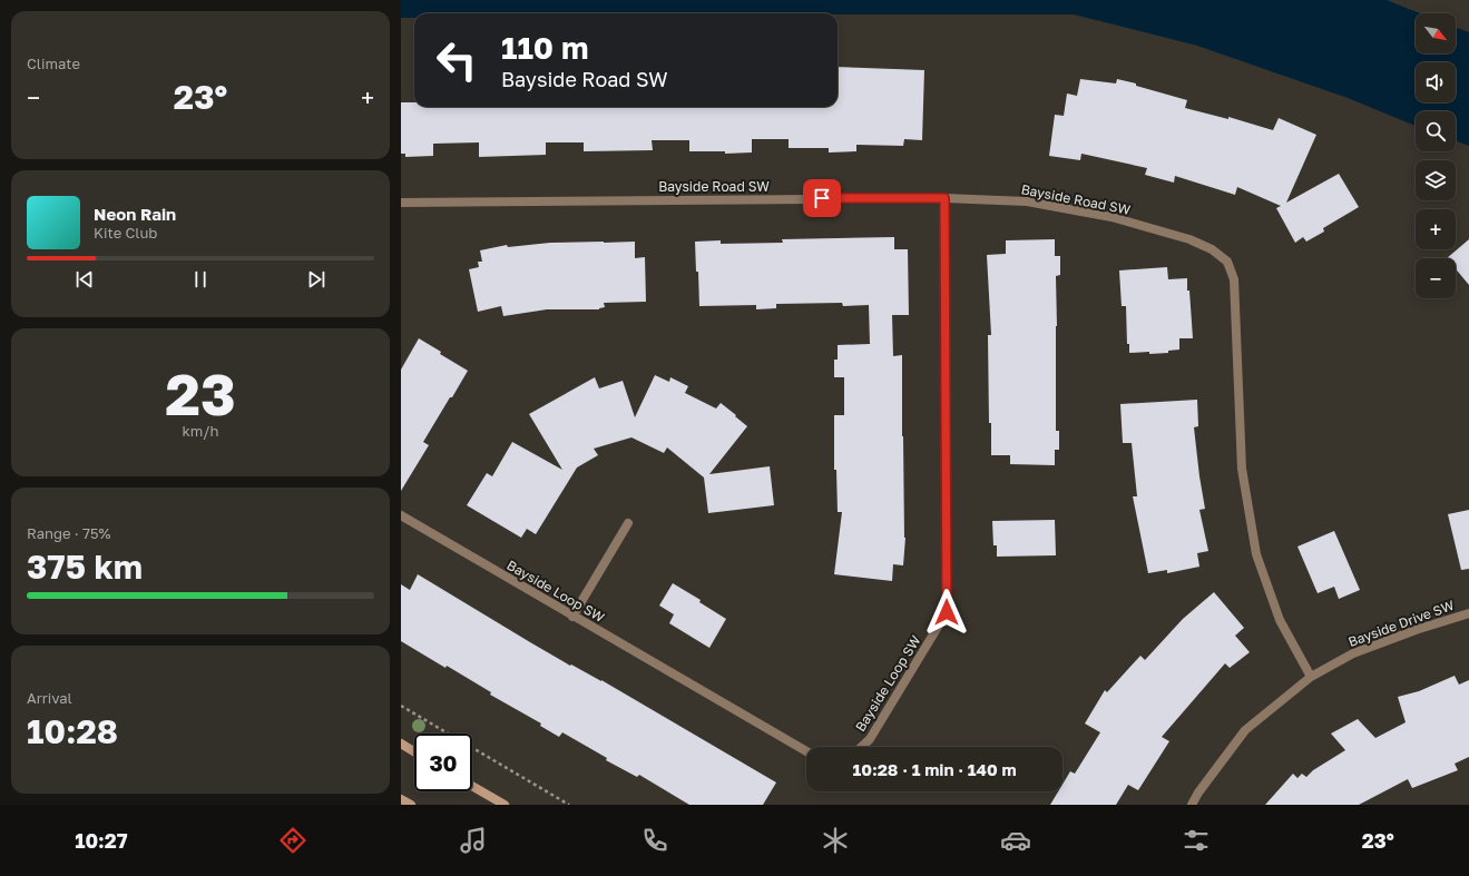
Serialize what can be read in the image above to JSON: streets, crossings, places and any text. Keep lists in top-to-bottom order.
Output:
{
  "streets": {
    "street": ["Bayside Road SW", "Bayside Loop SW", "Bayside Drive SW"]
  },
  "crossings": [
    ["Bayside Road SW", "Bayside Loop SW"],
    ["Bayside Road SW", "Bayside Drive SW"]
  ],
  "north": "bottom right",
  "page": {
    "tile": [
      "Climate",
      ["23", "km/h"],
      ["Range · 75%", "375 km"],
      ["Arrival", "10:28"]
    ],
    "map_buttons": ["+", "−"],
    "turn": ["110 m", "Bayside Road SW"],
    "heat": ["−", "23°", "+"],
    "song": ["Neon Rain", "Kite Club"],
    "limit": "30",
    "trip": "10:28 · 1 min · 140 m",
    "tabs": ["10:27", "23°"]
  }
}
